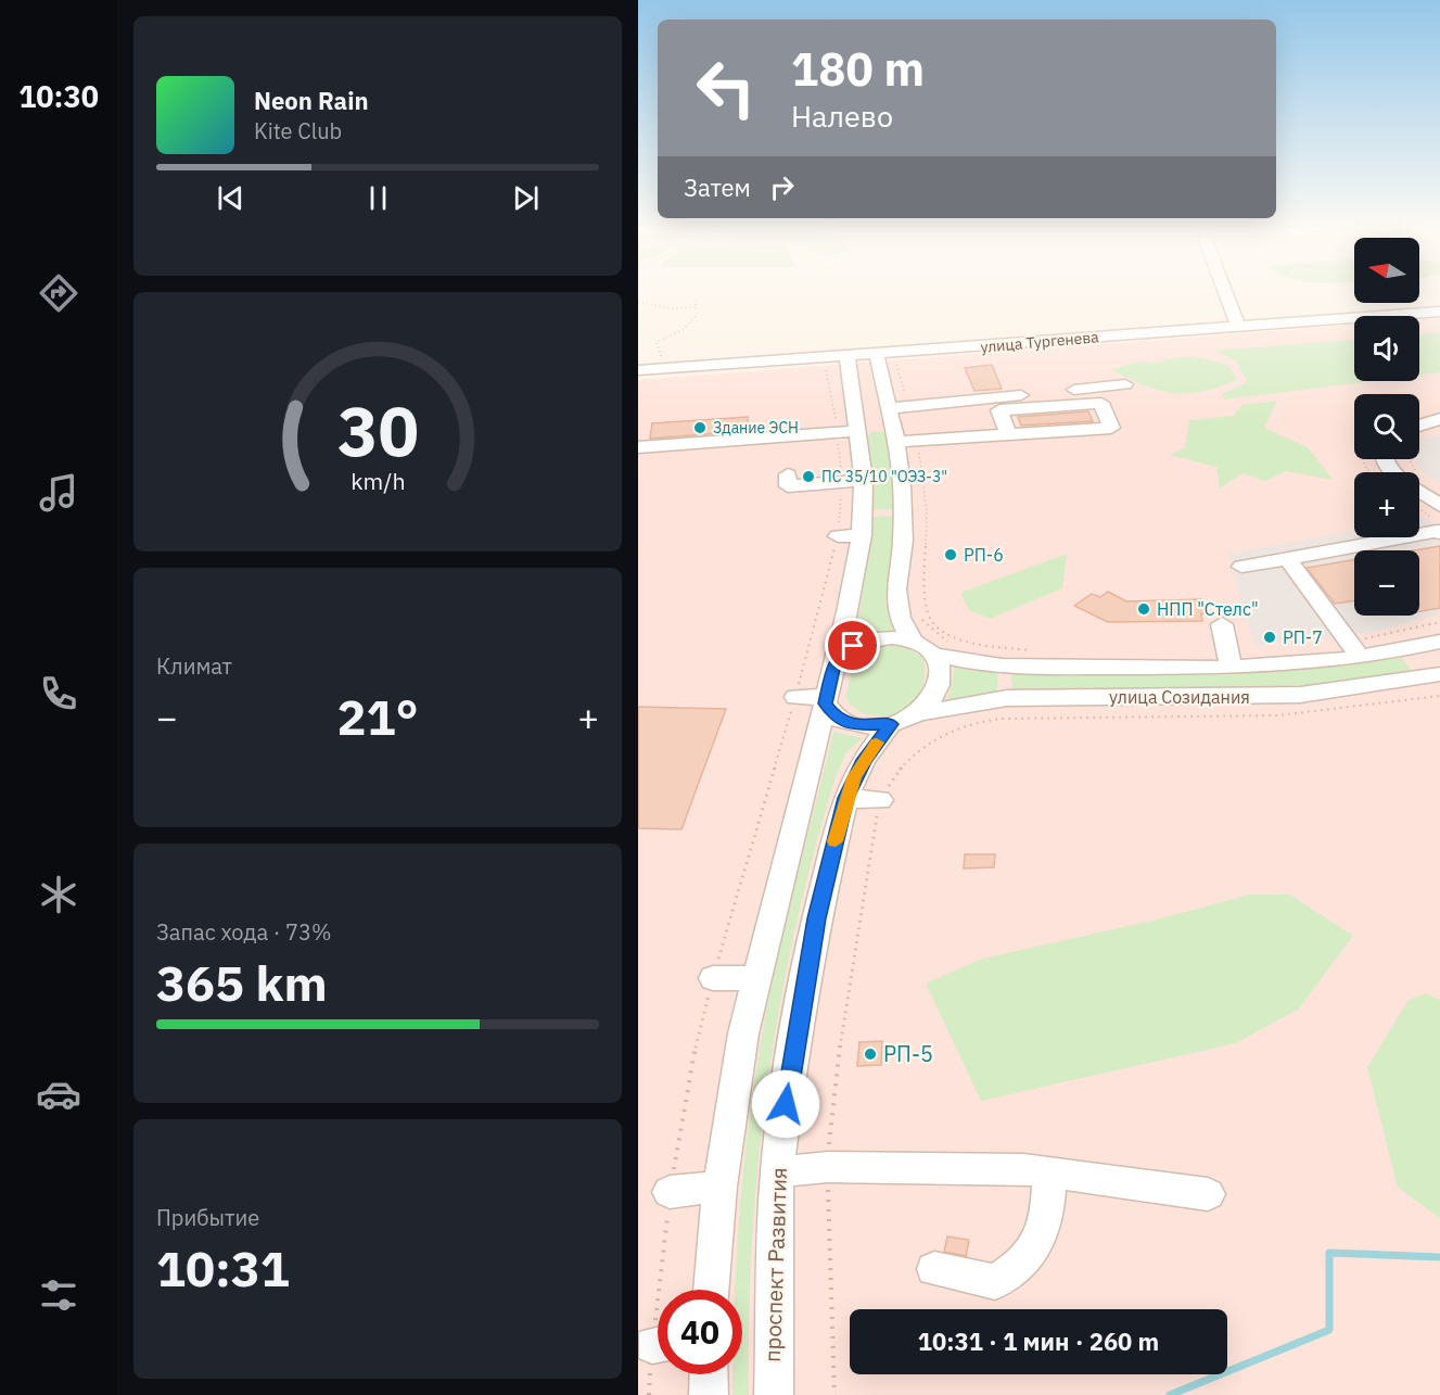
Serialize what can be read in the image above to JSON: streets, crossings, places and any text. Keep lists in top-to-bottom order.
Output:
{
  "streets": {
    "street": ["улица Тургенева", "улица Созидания", "проспект Развития"]
  },
  "crossings": [
    ["улица Созидания", "проспект Развития"]
  ],
  "places": [
    "Здание ЭСН",
    "ПС 35/10 \"ОЭЗ-3\"",
    "РП-6",
    "НПП \"Стелс\"",
    "РП-7",
    "РП-5"
  ],
  "north": "left",
  "page": {
    "tabs": "10:30",
    "turn": ["180 m", "Налево"],
    "song": ["Neon Rain", "Kite Club"],
    "then": "Затем",
    "map_buttons": ["+", "−"],
    "tile": [
      "Климат",
      ["Запас хода · 73%", "365 km"],
      ["Прибытие", "10:31"]
    ],
    "heat": ["−", "21°", "+"],
    "limit": "40",
    "trip": "10:31 · 1 мин · 260 m",
    "gauge": ["30", "km/h"]
  }
}
